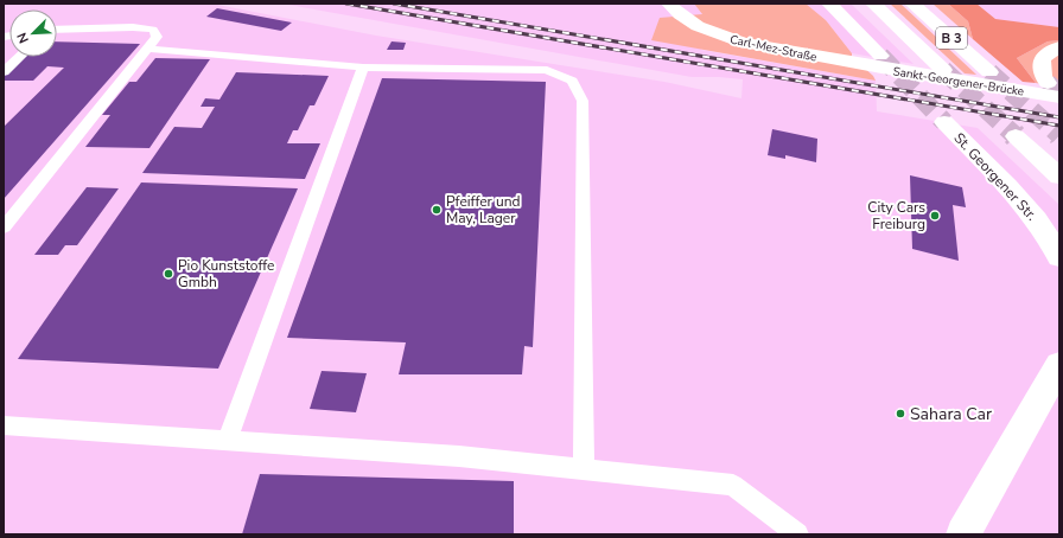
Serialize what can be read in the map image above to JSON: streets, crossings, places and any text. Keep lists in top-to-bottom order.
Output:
{
  "streets": {
    "main road": [
      "B 3",
      "Carl-Mez-Straße",
      "Sankt-Georgener-Brücke",
      "St. Georgener Str."
    ]
  },
  "crossings": [
    ["Carl-Mez-Straße", "Sankt-Georgener-Brücke"]
  ],
  "places": [
    "Pfeiffer und May, Lager",
    "City Cars Freiburg",
    "Pio Kunststoffe Gmbh",
    "Sahara Car"
  ],
  "north": "bottom left"
}
